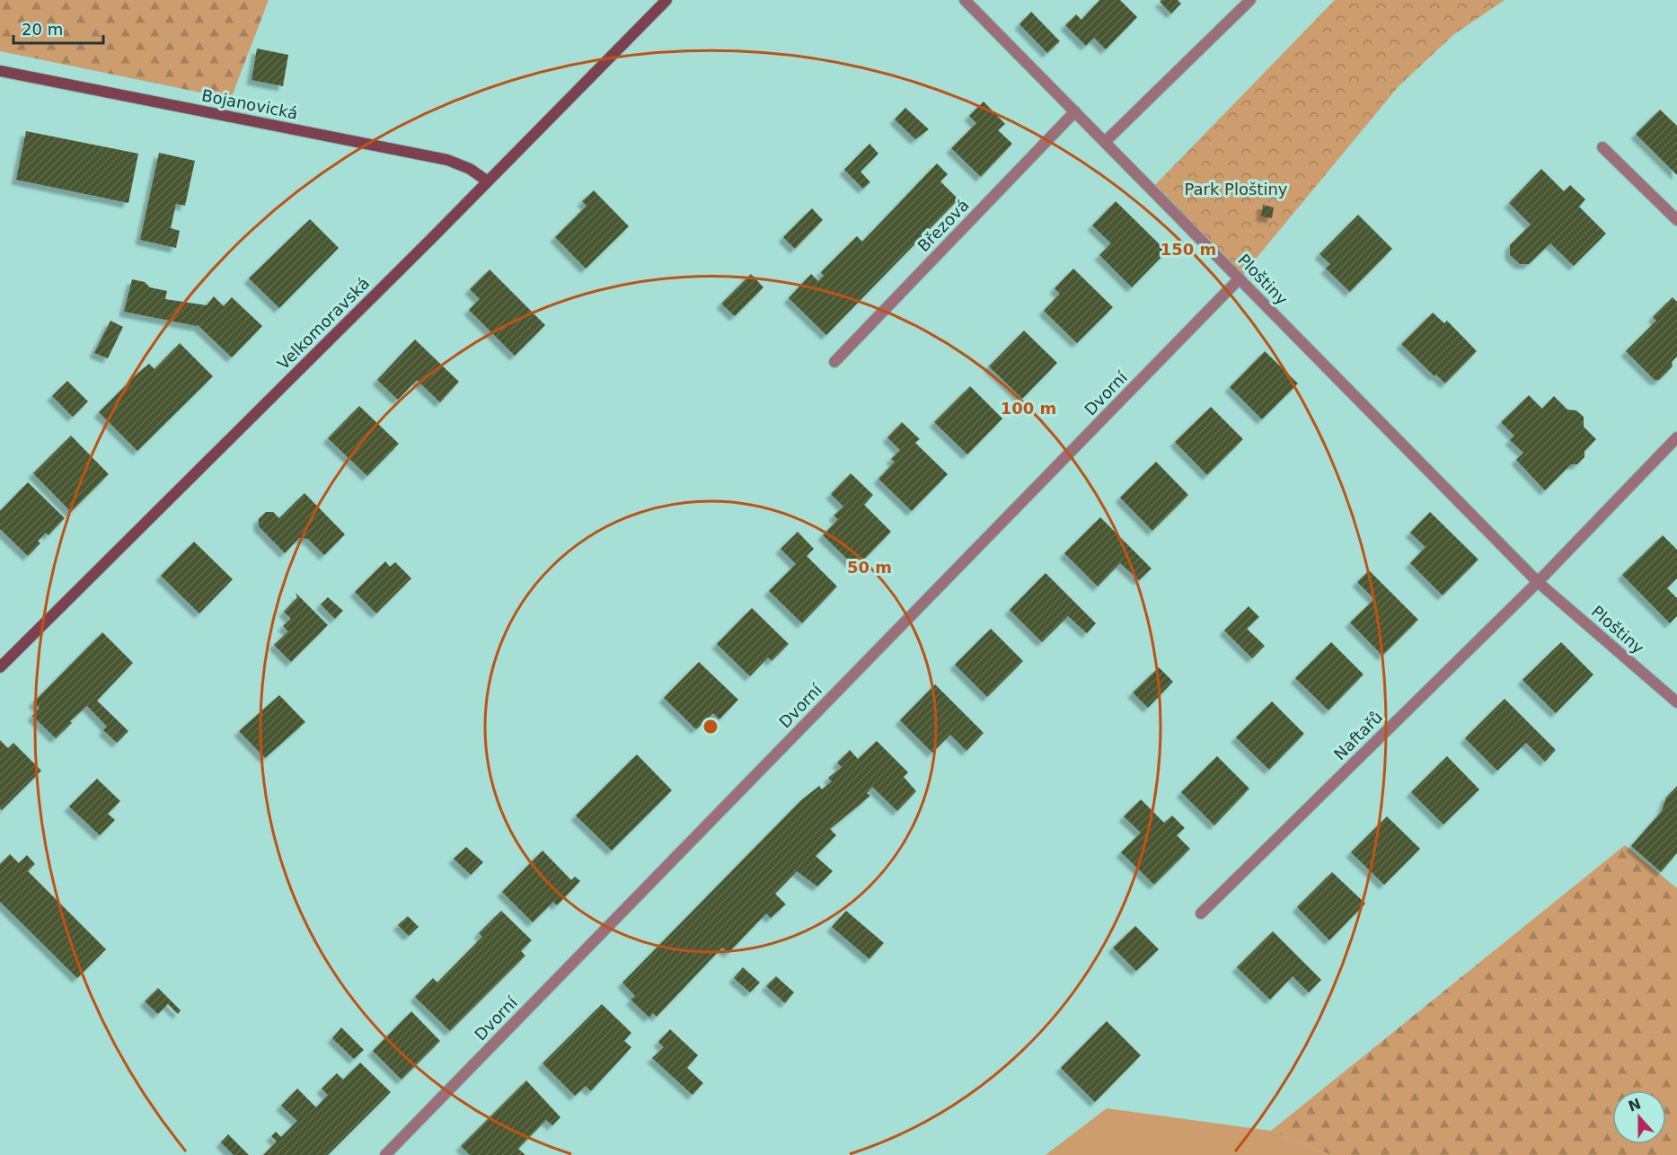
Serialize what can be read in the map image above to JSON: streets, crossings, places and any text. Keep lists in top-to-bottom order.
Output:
{
  "streets": {
    "street": [
      "Bojanovická",
      "Březová",
      "Ploštiny",
      "Velkomoravská",
      "Dvorní",
      "Naftařů"
    ]
  },
  "crossings": [
    ["Bojanovická", "Velkomoravská"],
    ["Březová", "Ploštiny"],
    ["Ploštiny", "Dvorní"],
    ["Ploštiny", "Naftařů"]
  ],
  "parks": ["Park Ploštiny"],
  "scale_bar": "20 m",
  "north": "top",
  "rings": ["150 m", "100 m", "50 m"]
}
